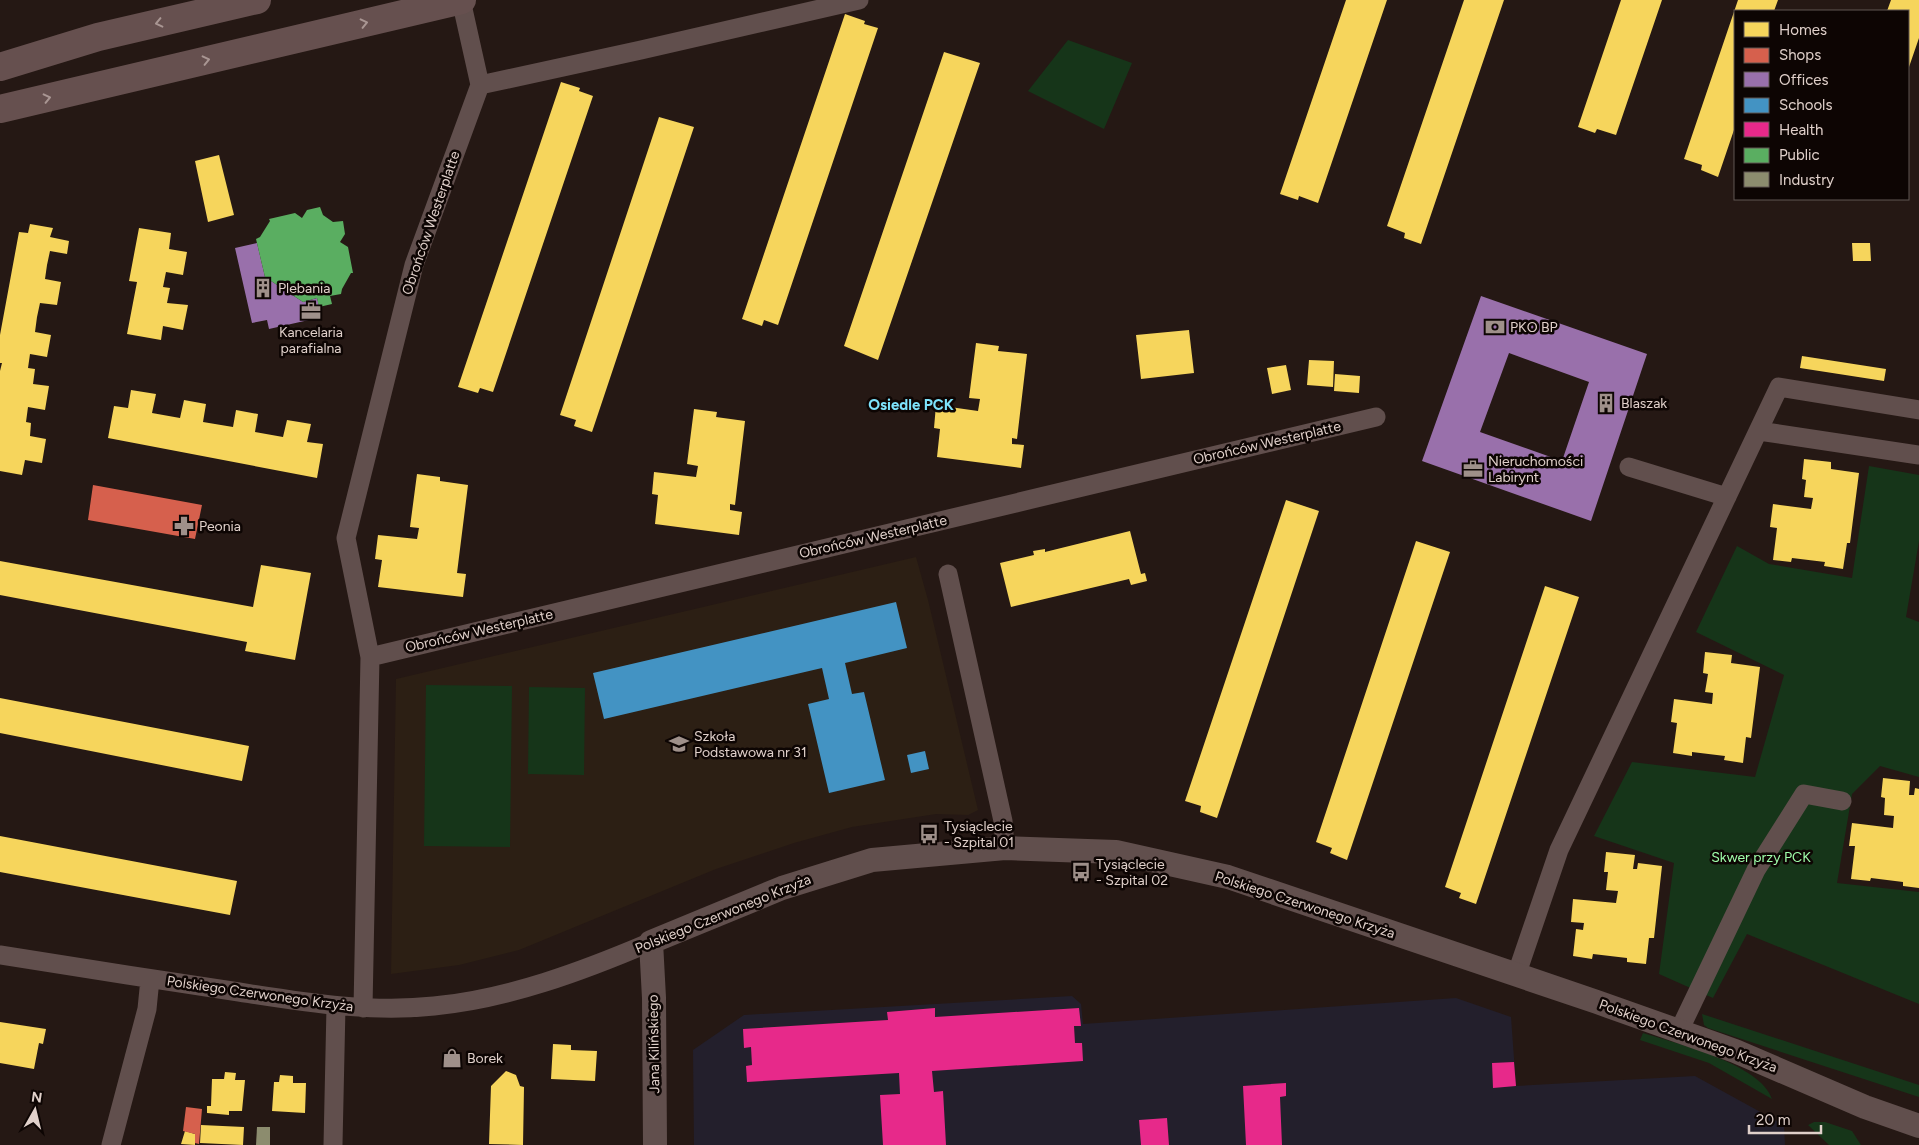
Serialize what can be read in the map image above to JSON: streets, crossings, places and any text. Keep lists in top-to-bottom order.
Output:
{
  "streets": {
    "street": ["Obrońców Westerplatte", "Polskiego Czerwonego Krzyża", "Jana Kilińskiego"]
  },
  "crossings": [
    ["Obrońców Westerplatte", "Polskiego Czerwonego Krzyża"],
    ["Polskiego Czerwonego Krzyża", "Jana Kilińskiego"]
  ],
  "districts": ["Osiedle PCK"],
  "parks": ["Skwer przy PCK"],
  "places": {
    "building": ["Plebania", "Blaszak"],
    "office": ["Kancelaria parafialna", "Nieruchomości Labirynt"],
    "bank": ["PKO BP"],
    "pharmacy": ["Peonia"],
    "school or university": ["Szkoła Podstawowa nr 31"],
    "bus stop": ["Tysiąclecie - Szpital 01", "Tysiąclecie - Szpital 02"],
    "shop": ["Borek"]
  },
  "legend": [
    "Homes",
    "Shops",
    "Offices",
    "Schools",
    "Health",
    "Public",
    "Industry"
  ],
  "scale_bar": "20 m",
  "north": "top"
}
